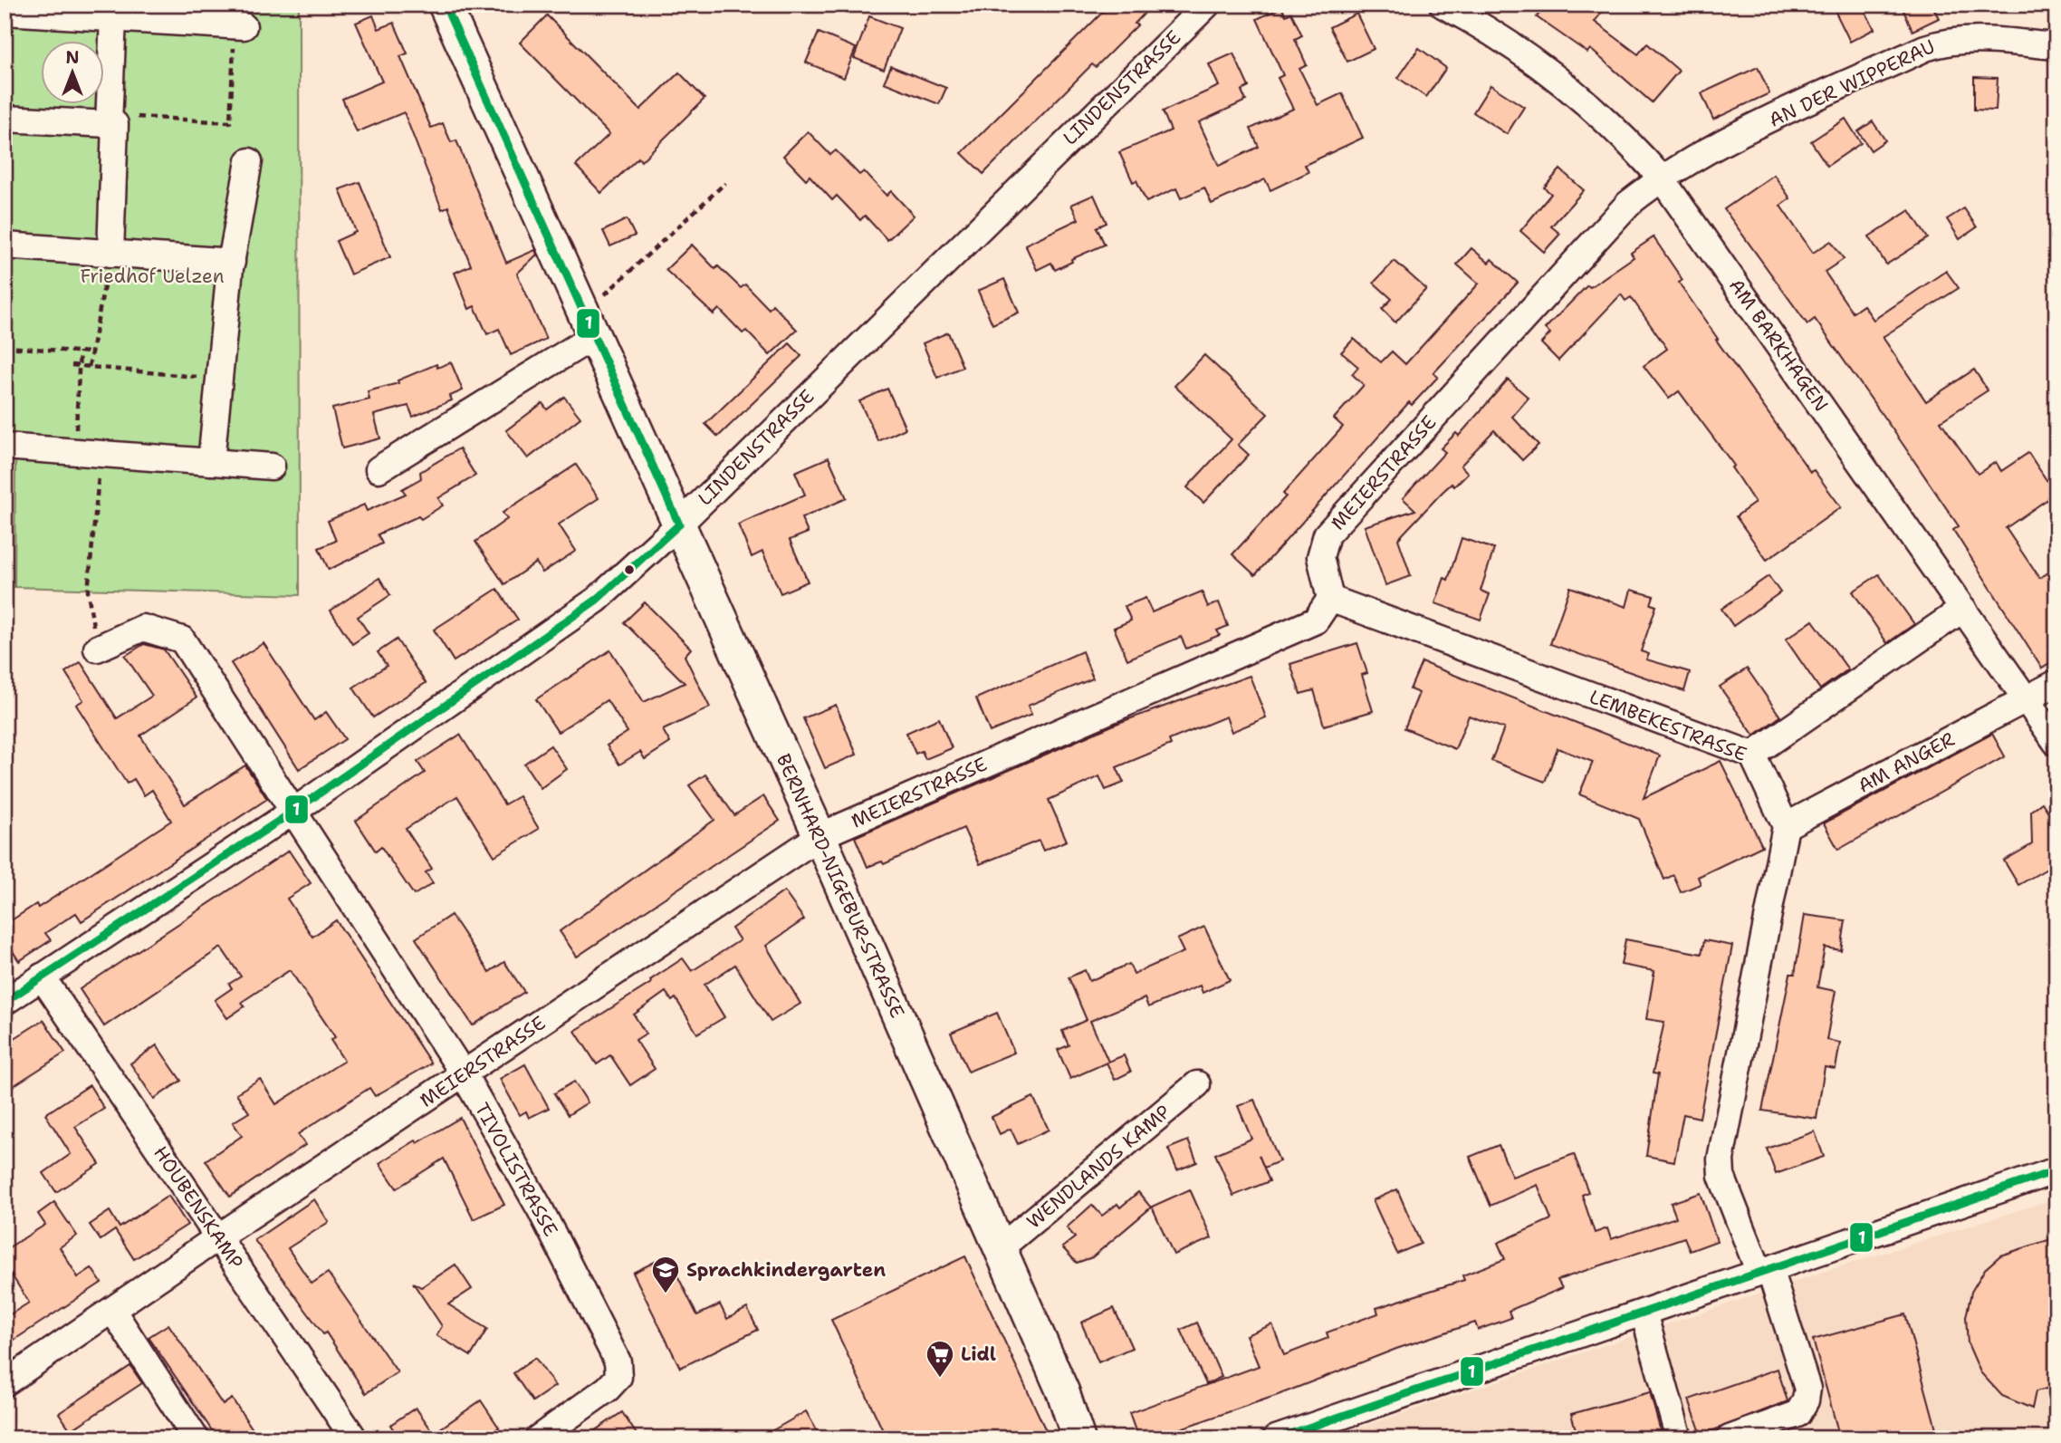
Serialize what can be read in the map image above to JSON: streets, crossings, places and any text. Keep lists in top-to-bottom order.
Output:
{
  "streets": {
    "main road": ["BERNHARD-NIGEBUR-STRASSE"],
    "street": [
      "AN DER WIPPERAU",
      "LINDENSTRASSE",
      "AM BARKHAGEN",
      "MEIERSTRASSE",
      "LEMBEKESTRASSE",
      "AM ANGER",
      "WENDLANDS KAMP",
      "TIVOLISTRASSE",
      "HOUBENSKAMP"
    ]
  },
  "crossings": [
    ["AN DER WIPPERAU", "AM BARKHAGEN"],
    ["AN DER WIPPERAU", "MEIERSTRASSE"],
    ["LINDENSTRASSE", "BERNHARD-NIGEBUR-STRASSE"],
    ["LINDENSTRASSE", "TIVOLISTRASSE"],
    ["LINDENSTRASSE", "HOUBENSKAMP"],
    ["AM BARKHAGEN", "MEIERSTRASSE"],
    ["AM BARKHAGEN", "AM ANGER"],
    ["MEIERSTRASSE", "LEMBEKESTRASSE"],
    ["MEIERSTRASSE", "BERNHARD-NIGEBUR-STRASSE"],
    ["MEIERSTRASSE", "TIVOLISTRASSE"],
    ["MEIERSTRASSE", "HOUBENSKAMP"],
    ["LEMBEKESTRASSE", "AM ANGER"],
    ["BERNHARD-NIGEBUR-STRASSE", "WENDLANDS KAMP"]
  ],
  "parks": ["Friedhof Uelzen"],
  "places": {
    "school or university": ["Sprachkindergarten"],
    "supermarket": ["Lidl"]
  },
  "lines": ["transit line 1"],
  "north": "top"
}
